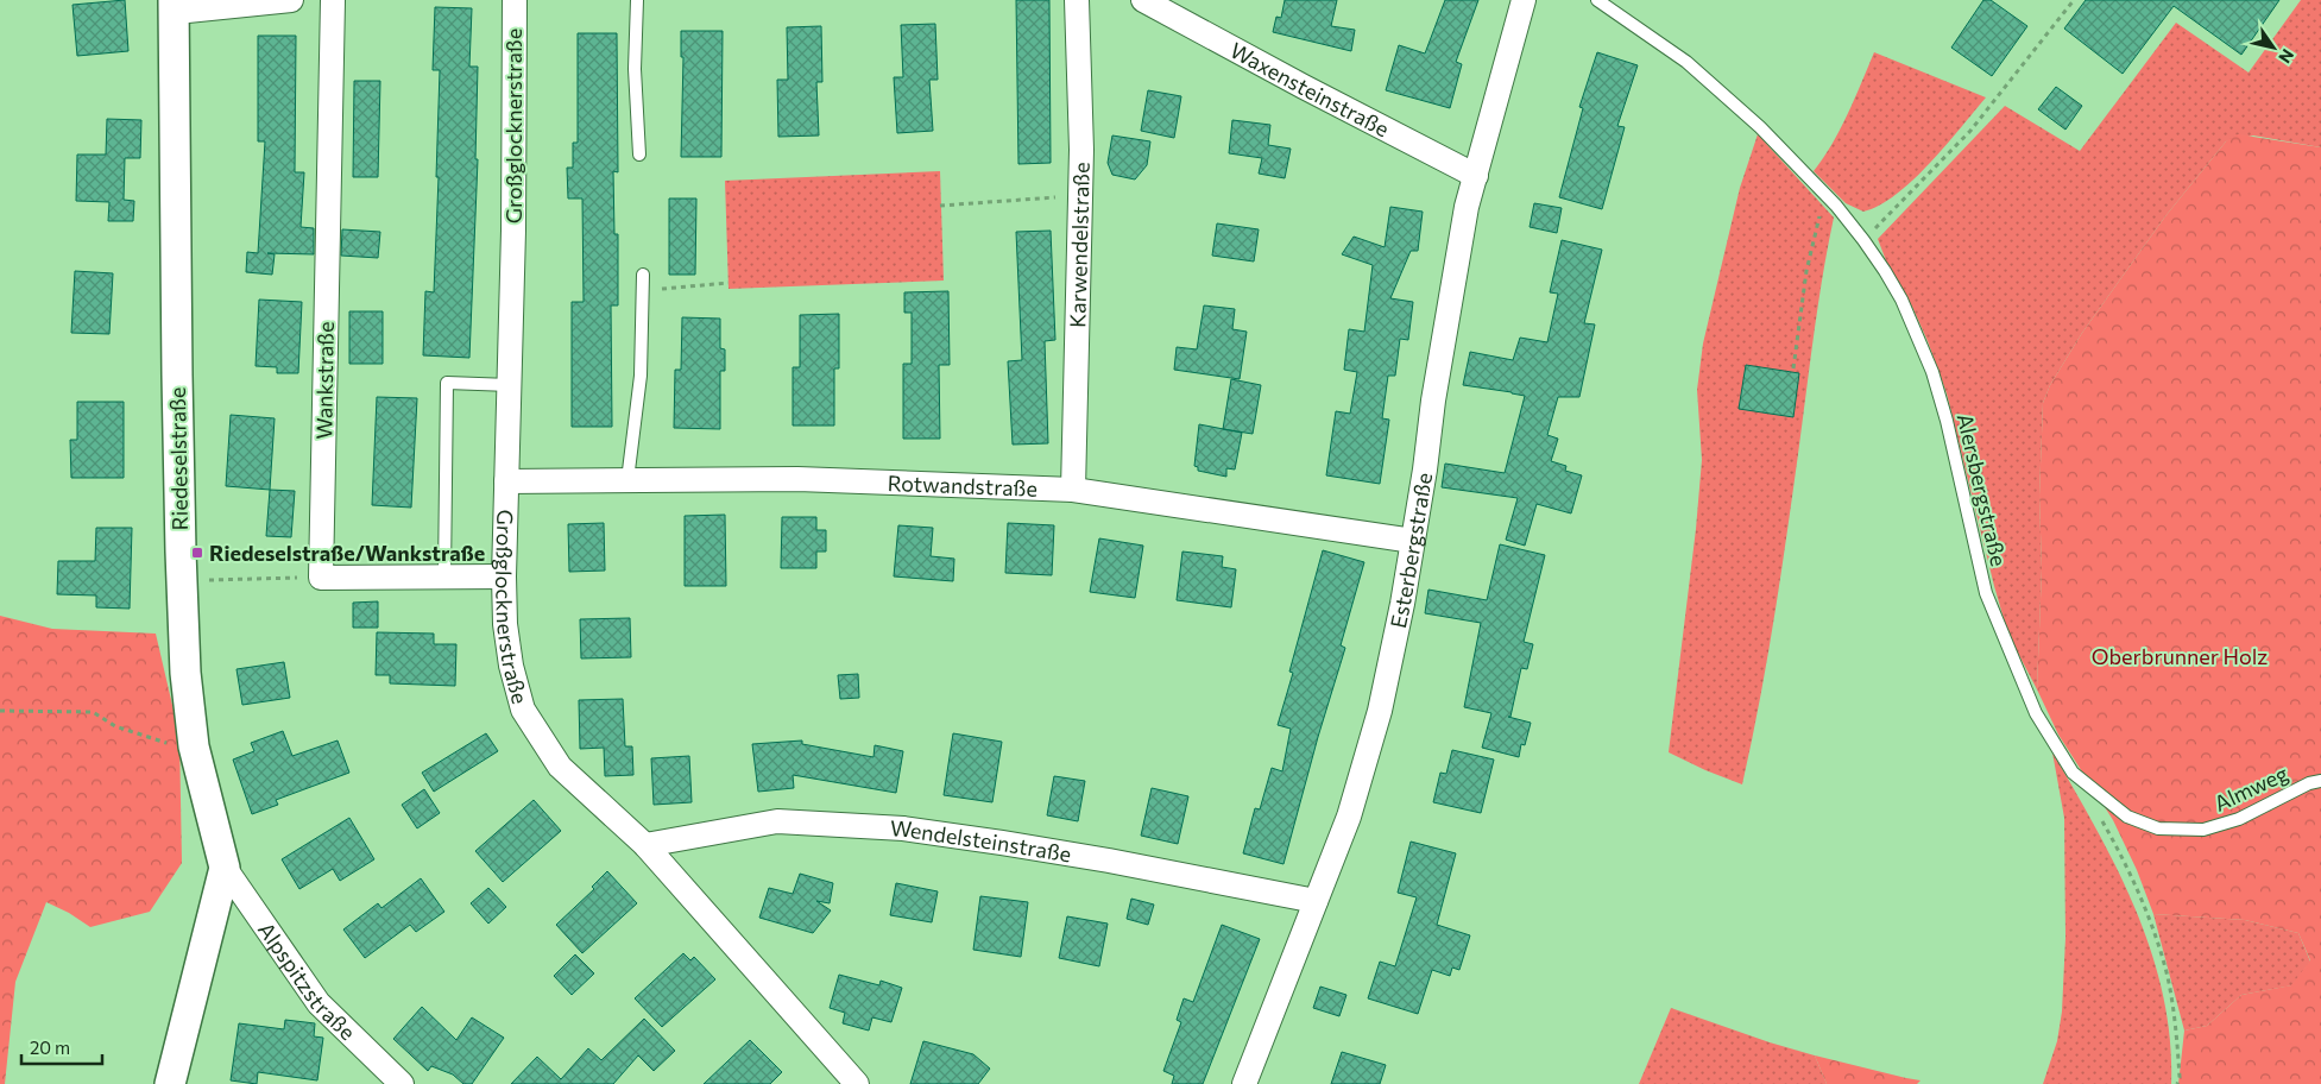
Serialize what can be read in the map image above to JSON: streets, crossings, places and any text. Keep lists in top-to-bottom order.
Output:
{
  "streets": {
    "street": [
      "Waxensteinstraße",
      "Großglocknerstraße",
      "Karwendelstraße",
      "Wankstraße",
      "Riedeselstraße",
      "Rotwandstraße",
      "Esterbergstraße",
      "Wendelsteinstraße",
      "Alpspitzstraße"
    ],
    "lane": ["Alersbergstraße", "Almweg"]
  },
  "crossings": [
    ["Waxensteinstraße", "Esterbergstraße"],
    ["Großglocknerstraße", "Rotwandstraße"],
    ["Großglocknerstraße", "Wendelsteinstraße"],
    ["Karwendelstraße", "Rotwandstraße"],
    ["Riedeselstraße", "Alpspitzstraße"],
    ["Rotwandstraße", "Esterbergstraße"],
    ["Alersbergstraße", "Almweg"],
    ["Esterbergstraße", "Wendelsteinstraße"]
  ],
  "parks": ["Oberbrunner Holz"],
  "places": {
    "transit": ["Riedeselstraße/Wankstraße"]
  },
  "scale_bar": "20 m",
  "north": "bottom right"
}
